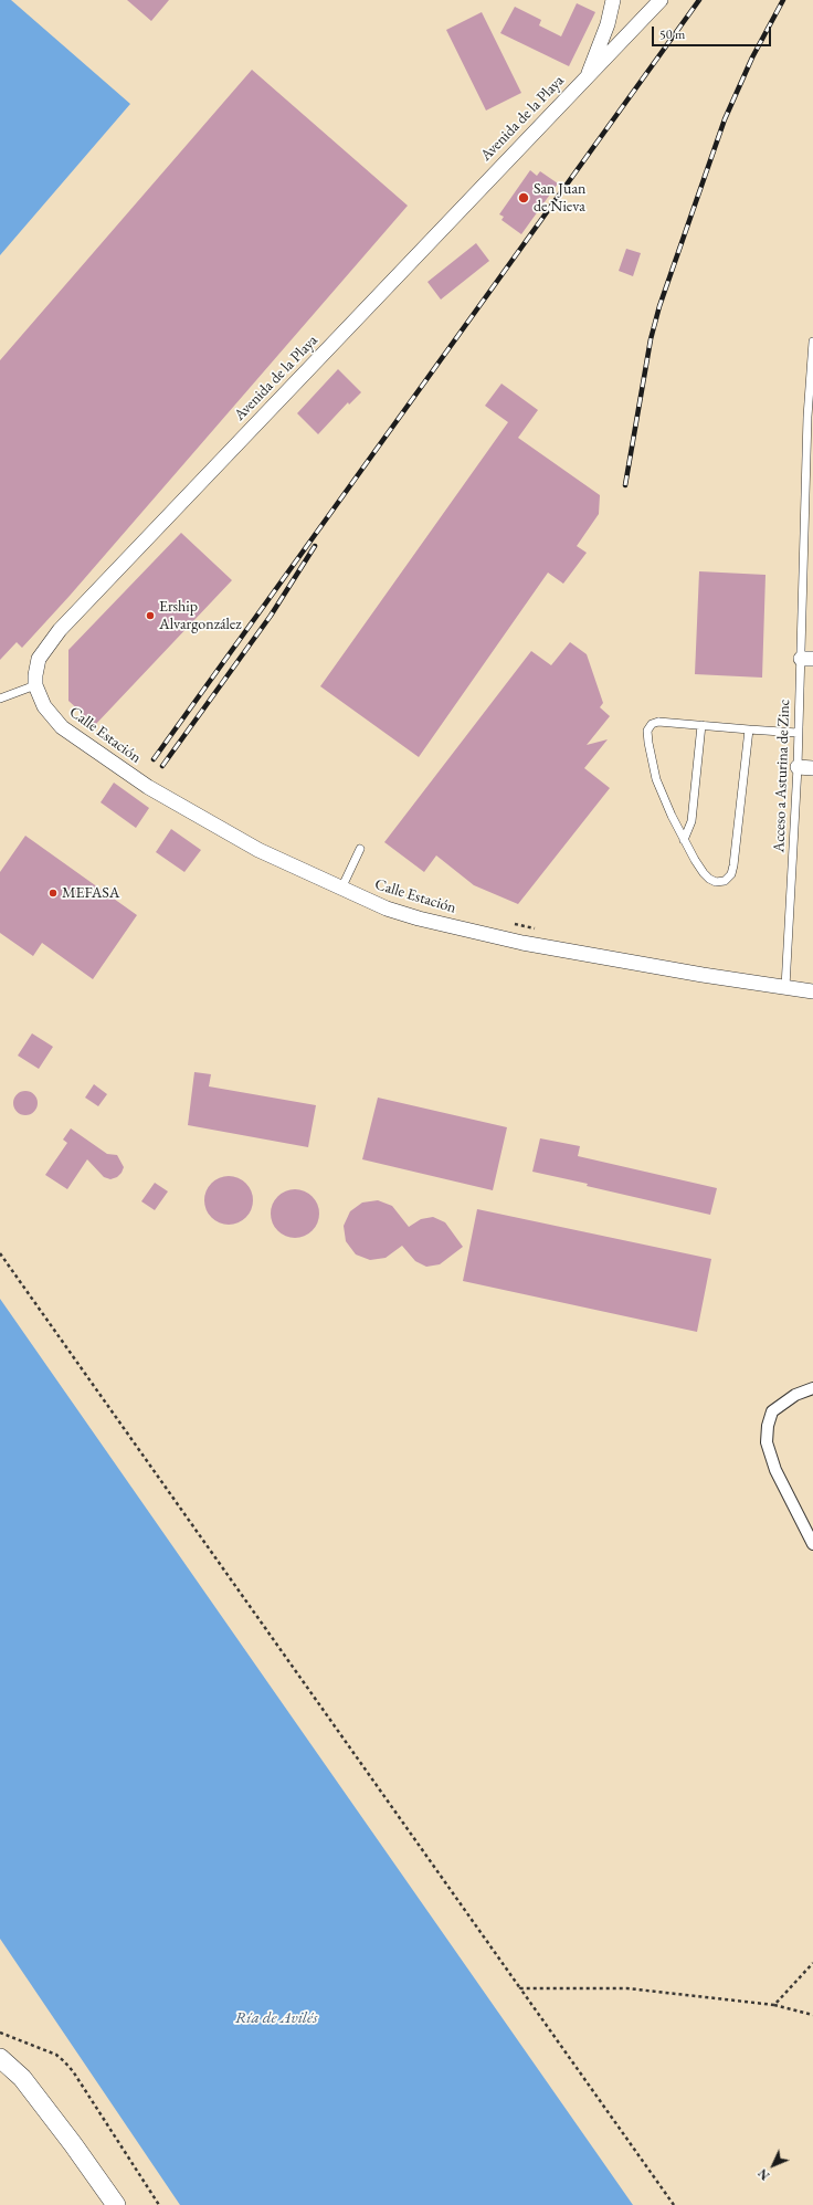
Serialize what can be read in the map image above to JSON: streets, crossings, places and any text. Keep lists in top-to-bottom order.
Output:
{
  "streets": {
    "street": ["Avenida de la Playa", "Calle Estación"],
    "lane": ["Acceso a Asturina de Zinc"]
  },
  "crossings": [
    ["Avenida de la Playa", "Calle Estación"],
    ["Calle Estación", "Acceso a Asturina de Zinc"]
  ],
  "water": ["Ría de Avilés"],
  "places": ["San Juan de Nieva", "Ership Alvargonzález", "MEFASA"],
  "scale_bar": "50 m",
  "north": "bottom left"
}
